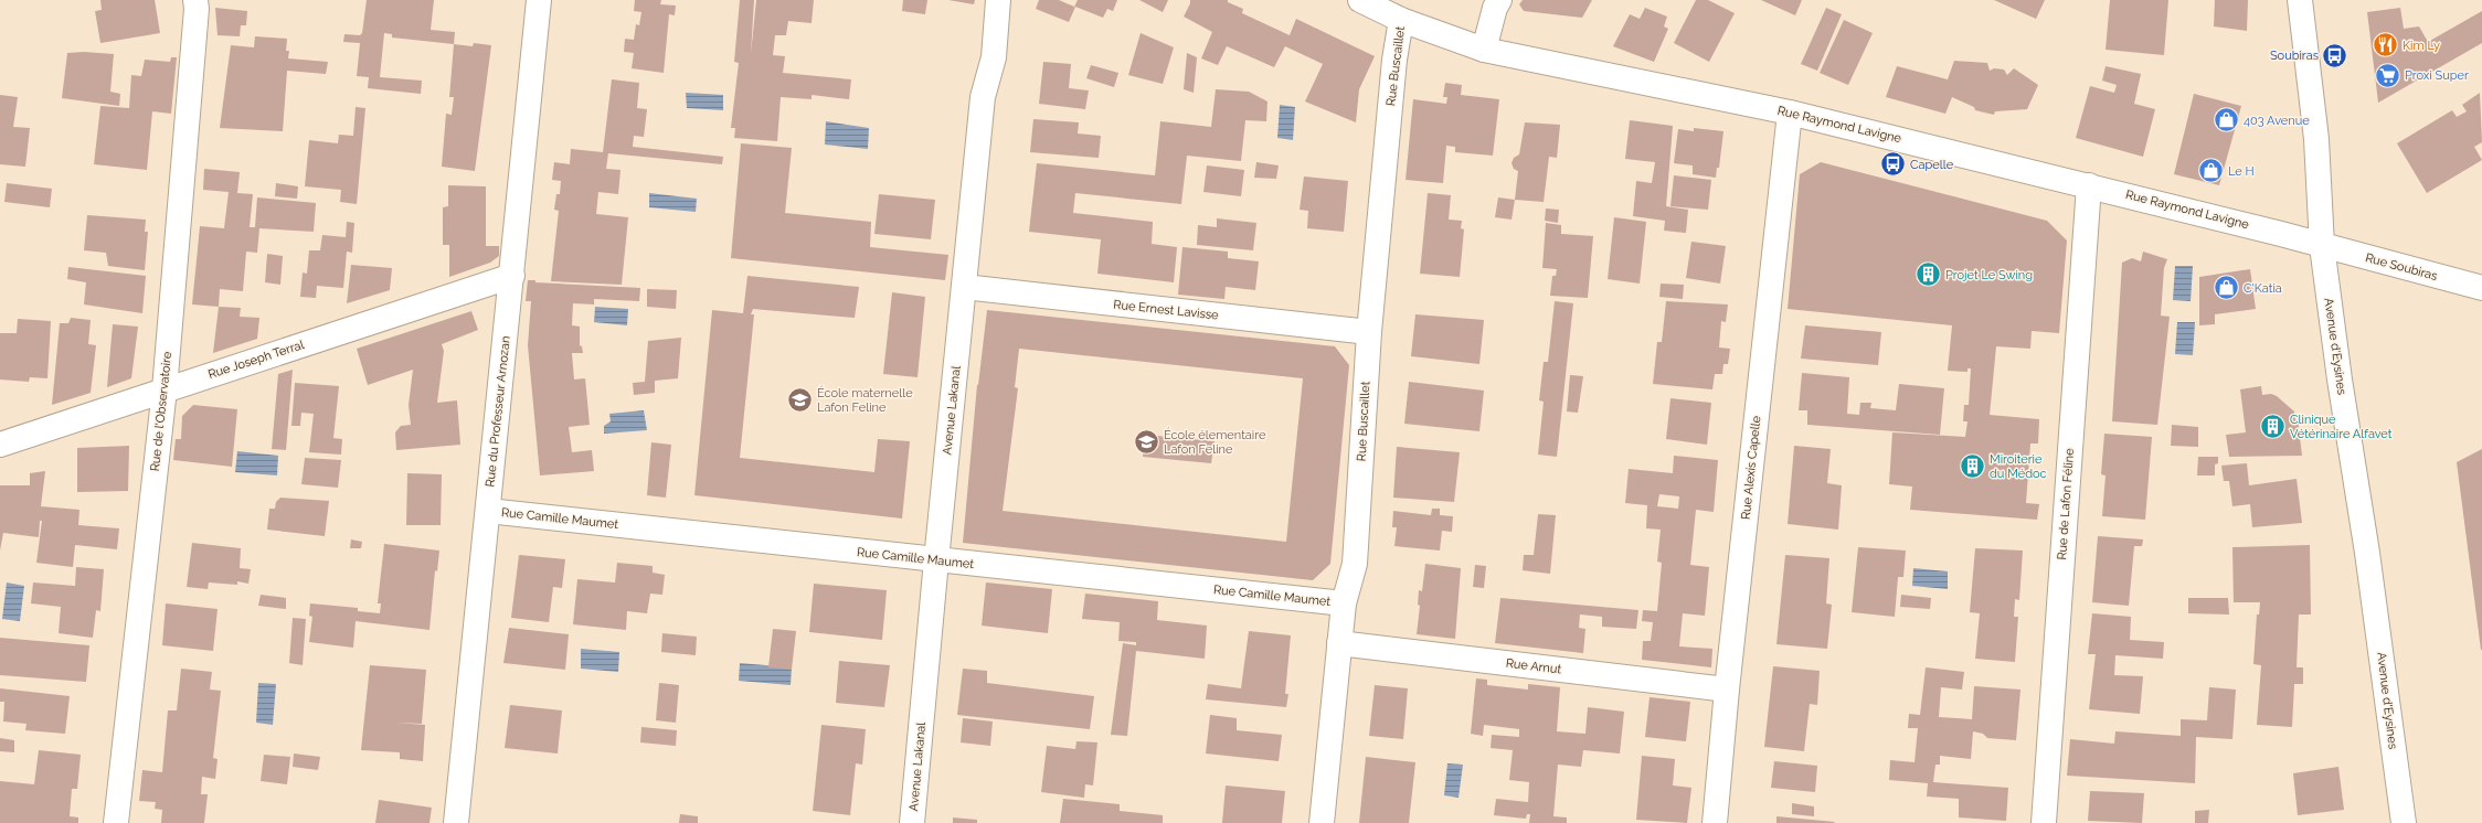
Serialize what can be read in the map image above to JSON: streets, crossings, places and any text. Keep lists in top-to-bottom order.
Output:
{
  "streets": {
    "street": [
      "Rue Buscaillet",
      "Rue Raymond Lavigne",
      "Rue Soubiras",
      "Rue Ernest Lavisse",
      "Avenue d'Eysines",
      "Rue Joseph Terral",
      "Avenue Lakanal",
      "Rue de l'Observatoire",
      "Rue du Professeur Arnozan",
      "Rue Alexis Capelle",
      "Rue de Lafon Féline",
      "Rue Camille Maumet",
      "Rue Arnut"
    ]
  },
  "crossings": [
    ["Rue Buscaillet", "Rue Raymond Lavigne"],
    ["Rue Buscaillet", "Rue Ernest Lavisse"],
    ["Rue Buscaillet", "Rue Camille Maumet"],
    ["Rue Buscaillet", "Rue Arnut"],
    ["Rue Raymond Lavigne", "Rue Soubiras"],
    ["Rue Raymond Lavigne", "Avenue d'Eysines"],
    ["Rue Raymond Lavigne", "Rue Alexis Capelle"],
    ["Rue Raymond Lavigne", "Rue de Lafon Féline"],
    ["Rue Soubiras", "Avenue d'Eysines"],
    ["Rue Ernest Lavisse", "Avenue Lakanal"],
    ["Rue Joseph Terral", "Rue de l'Observatoire"],
    ["Rue Joseph Terral", "Rue du Professeur Arnozan"],
    ["Avenue Lakanal", "Rue Camille Maumet"],
    ["Rue du Professeur Arnozan", "Rue Camille Maumet"],
    ["Rue Alexis Capelle", "Rue Arnut"]
  ],
  "places": {
    "restaurant": ["Kim Ly"],
    "bus stop": ["Soubiras", "Capelle"],
    "supermarket": ["Proxi Super"],
    "shop": ["403 Avenue", "Le H", "C'Katia"],
    "building": ["Projet Le Swing", "Clinique Vétérinaire Alfavet", "Miroiterie du Médoc"],
    "school or university": ["École maternelle Lafon Feline", "École élementaire Lafon Feline"]
  }
}
